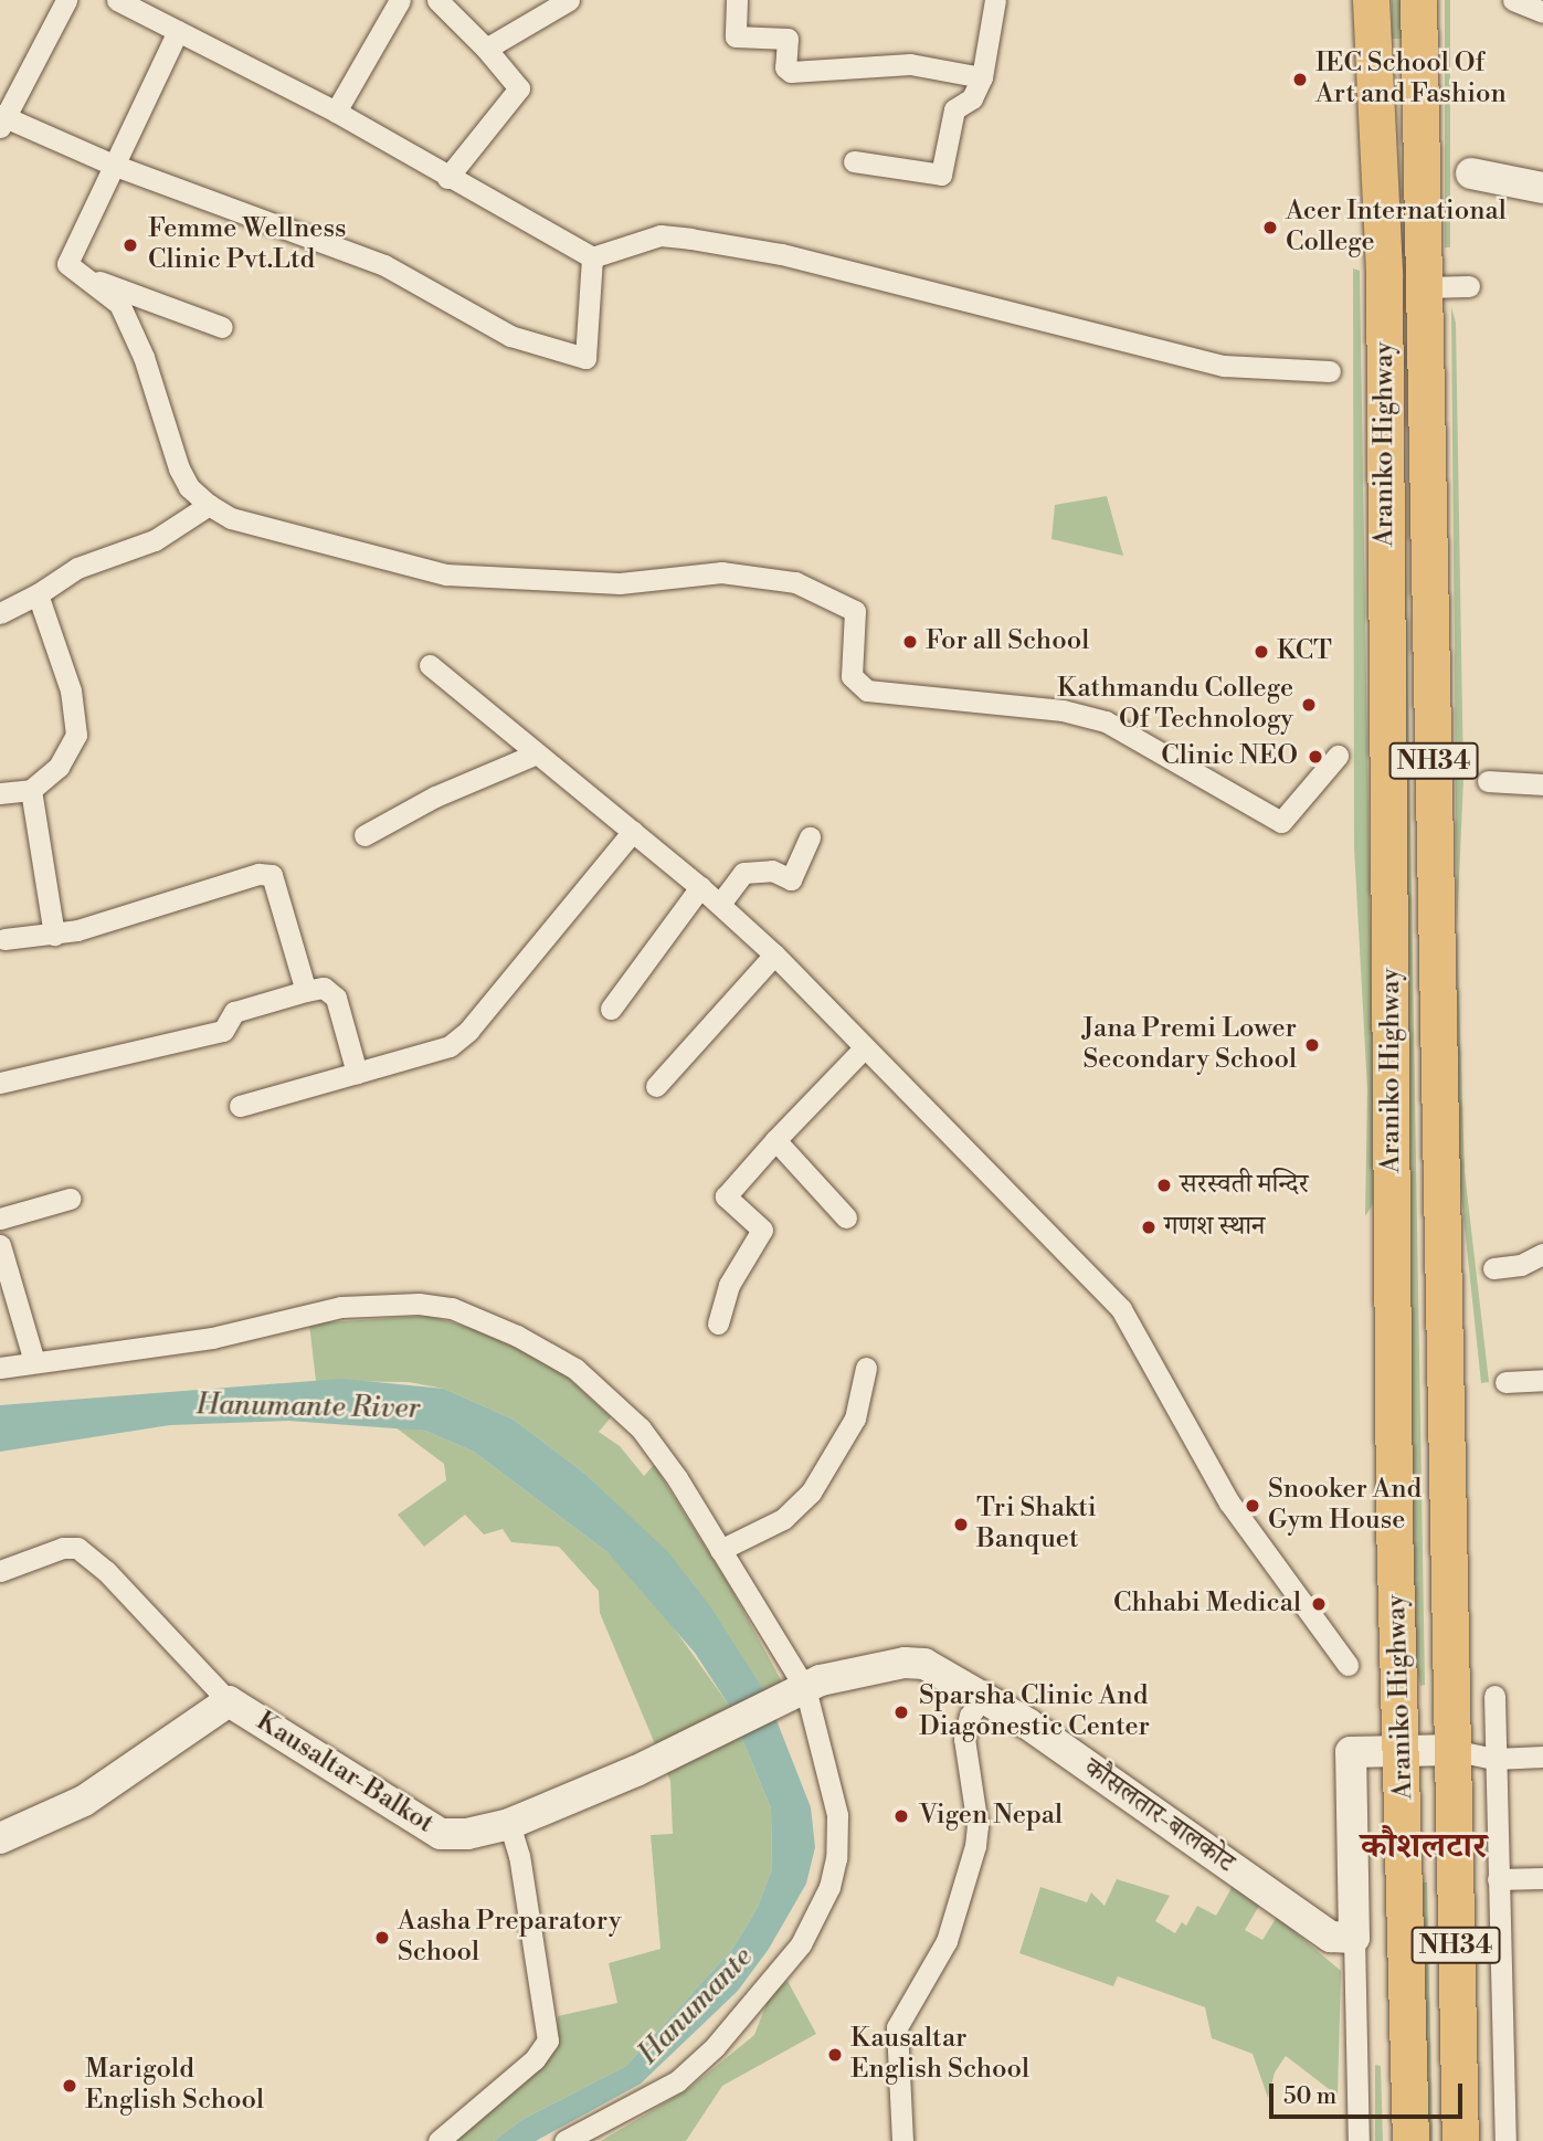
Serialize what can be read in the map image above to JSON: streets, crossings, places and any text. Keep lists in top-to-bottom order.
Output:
{
  "streets": {
    "highway": ["Araniko Highway", "NH34"],
    "main road": ["Kausaltar-Balkot", "कौसलतार-बालकोट"]
  },
  "crossings": [
    ["Kausaltar-Balkot", "कौसलतार-बालकोट"]
  ],
  "districts": ["कौशलटार"],
  "water": ["Hanumante River", "Hanumante"],
  "places": [
    "IEC School Of Art and Fashion",
    "Acer International College",
    "Femme Wellness Clinic Pvt.Ltd",
    "For all School",
    "KCT",
    "Kathmandu College Of Technology",
    "Clinic NEO",
    "Jana Premi Lower Secondary School",
    "सरस्वती मन्दिर",
    "गणश स्थान",
    "Snooker And Gym House",
    "Tri Shakti Banquet",
    "Chhabi Medical",
    "Sparsha Clinic And Diagonestic Center",
    "Vigen Nepal",
    "Aasha Preparatory School",
    "Kausaltar English School",
    "Marigold English School"
  ],
  "scale_bar": "50 m"
}
